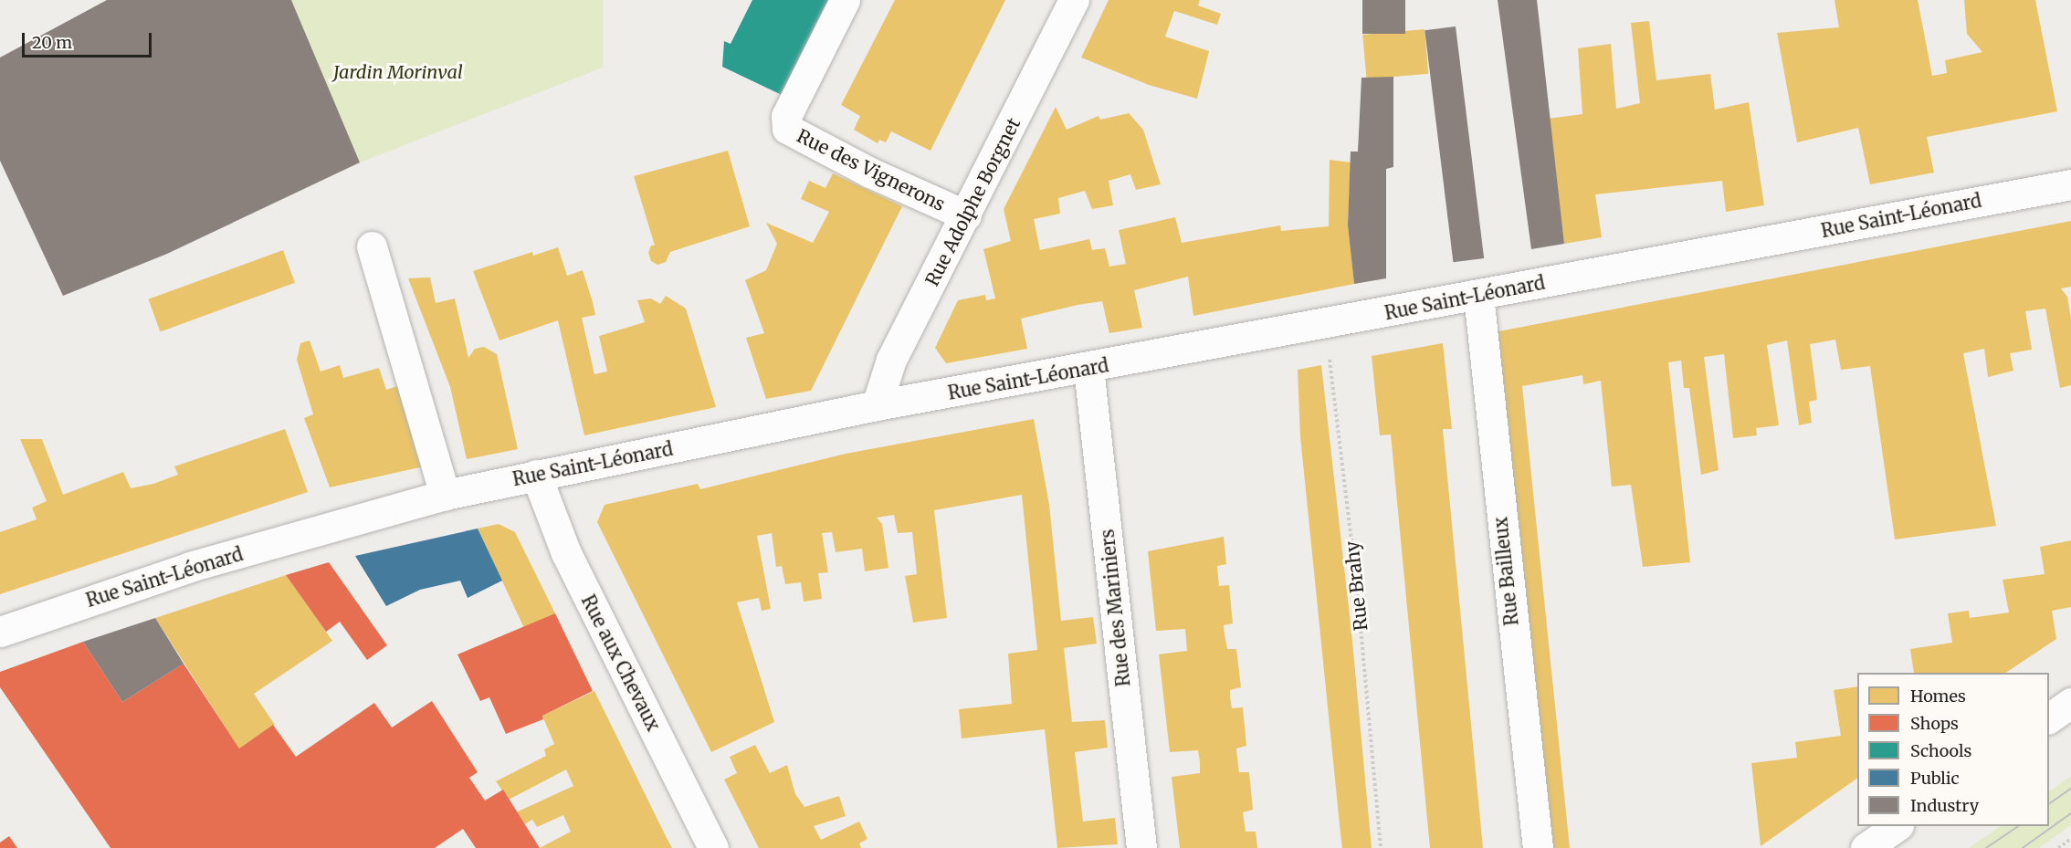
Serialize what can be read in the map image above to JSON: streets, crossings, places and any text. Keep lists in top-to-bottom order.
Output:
{
  "streets": {
    "street": [
      "Rue des Vignerons",
      "Rue Adolphe Borgnet",
      "Rue Saint-Léonard",
      "Rue Bailleux",
      "Rue des Mariniers",
      "Rue aux Chevaux"
    ],
    "path": ["Rue Brahy"]
  },
  "crossings": [
    ["Rue des Vignerons", "Rue Adolphe Borgnet"],
    ["Rue Adolphe Borgnet", "Rue Saint-Léonard"],
    ["Rue Saint-Léonard", "Rue Bailleux"],
    ["Rue Saint-Léonard", "Rue Brahy"],
    ["Rue Saint-Léonard", "Rue des Mariniers"],
    ["Rue Saint-Léonard", "Rue aux Chevaux"]
  ],
  "parks": ["Jardin Morinval"],
  "legend": [
    "Homes",
    "Shops",
    "Schools",
    "Public",
    "Industry"
  ],
  "scale_bar": "20 m"
}
